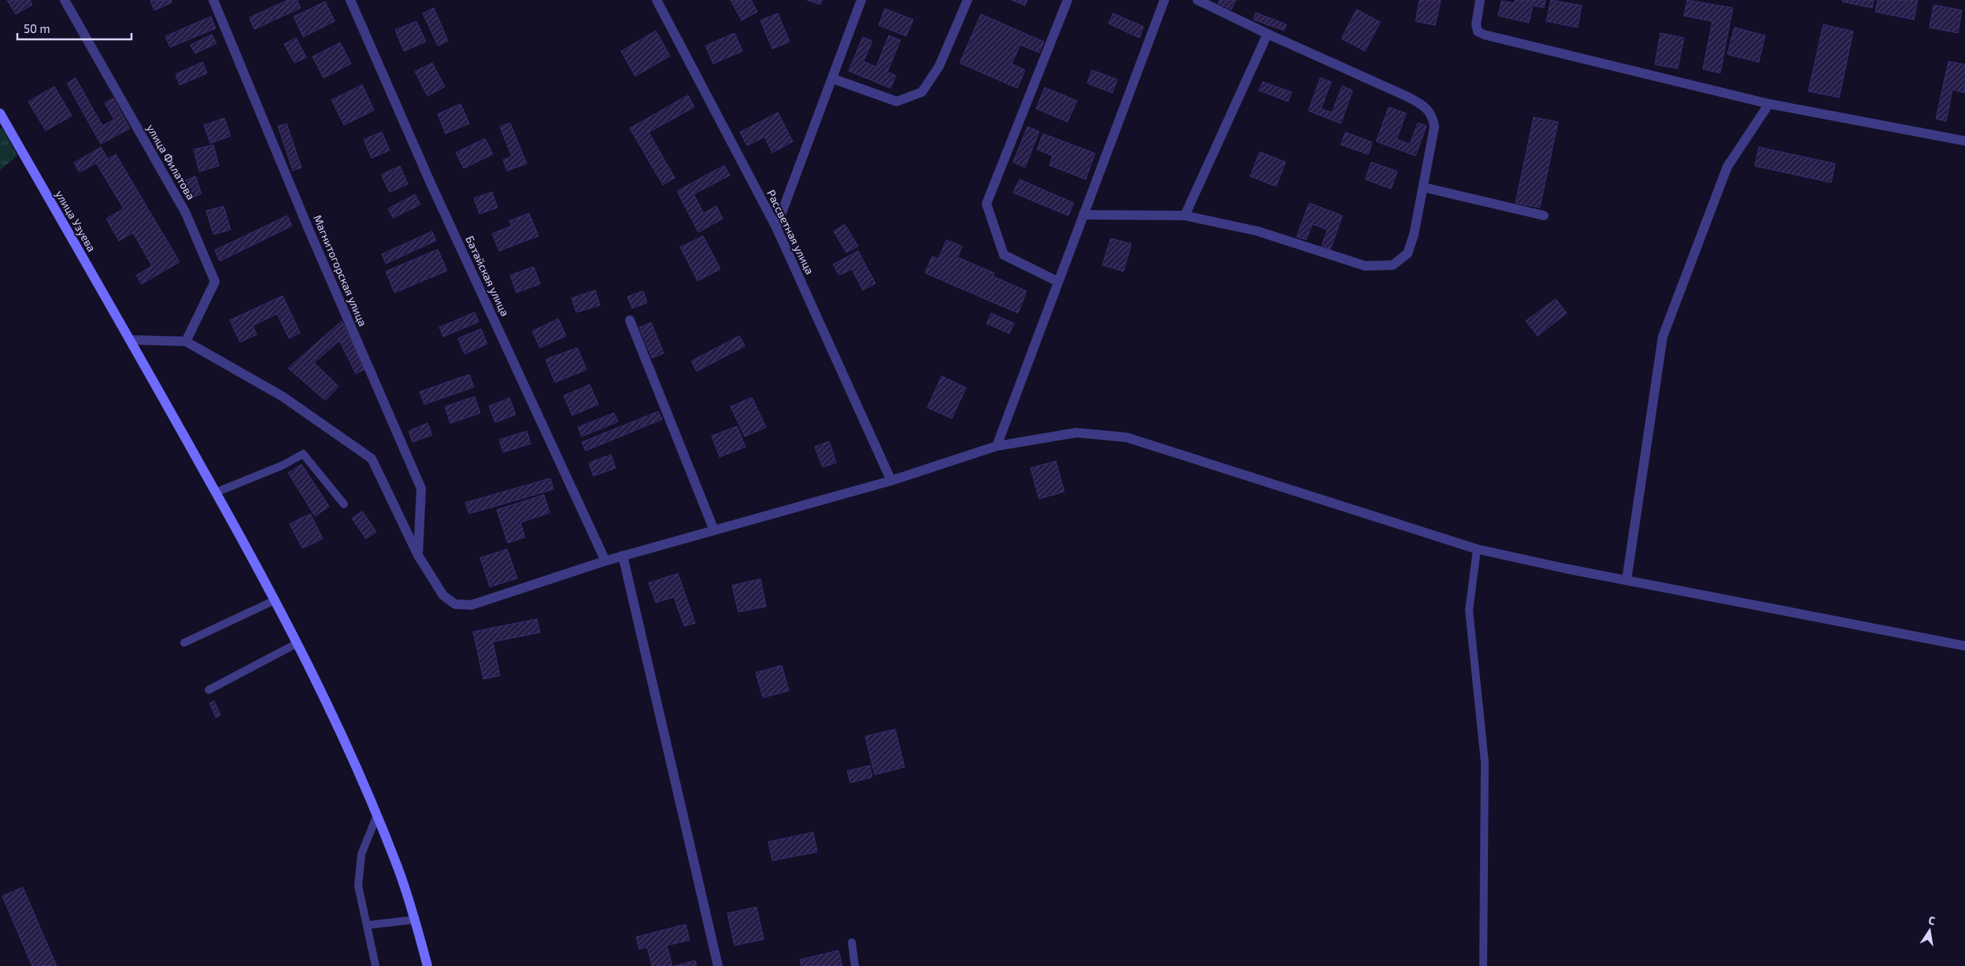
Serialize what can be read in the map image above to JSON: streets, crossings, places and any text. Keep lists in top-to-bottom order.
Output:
{
  "streets": {
    "main road": ["улица Узуева"],
    "street": [
      "улица Филатова",
      "Рассветная улица",
      "Магнитогорская улица",
      "Батайская улица"
    ]
  },
  "scale_bar": "50 m",
  "north": "top"
}
